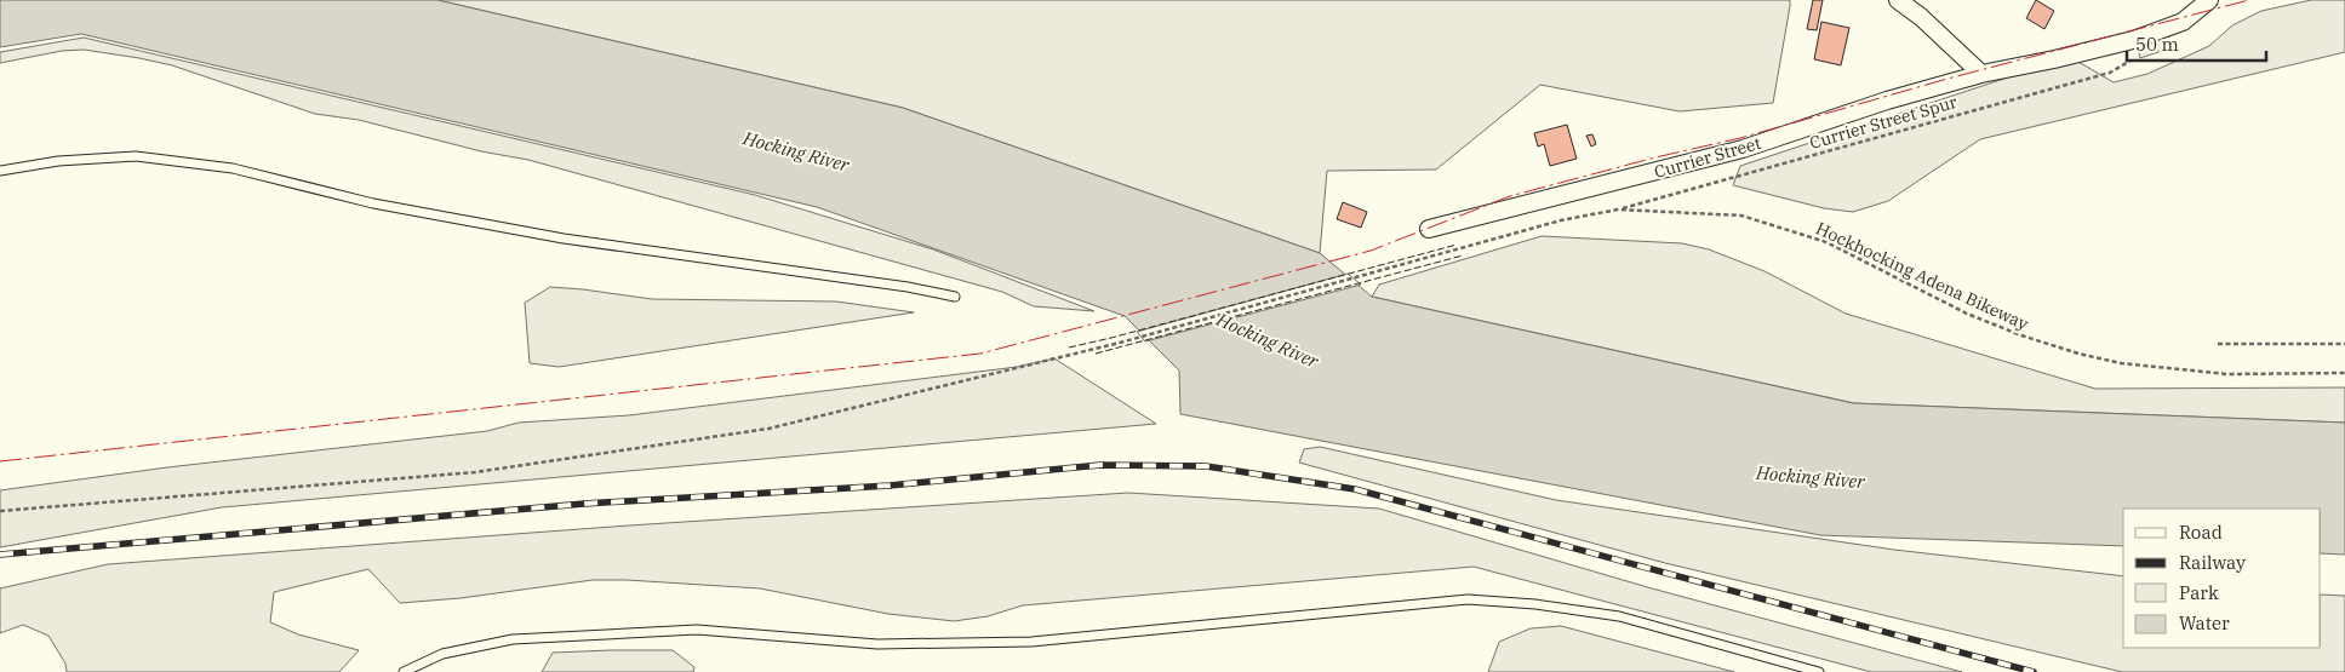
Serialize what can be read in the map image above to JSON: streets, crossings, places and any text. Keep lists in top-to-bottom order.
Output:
{
  "streets": {
    "street": ["Currier Street"],
    "path": ["Currier Street Spur", "Hockhocking Adena Bikeway"]
  },
  "crossings": [
    ["Currier Street Spur", "Currier Street"],
    ["Currier Street Spur", "Hockhocking Adena Bikeway"]
  ],
  "water": ["Hocking River"],
  "legend": [
    "Road",
    "Railway",
    "Park",
    "Water"
  ],
  "scale_bar": "50 m"
}
